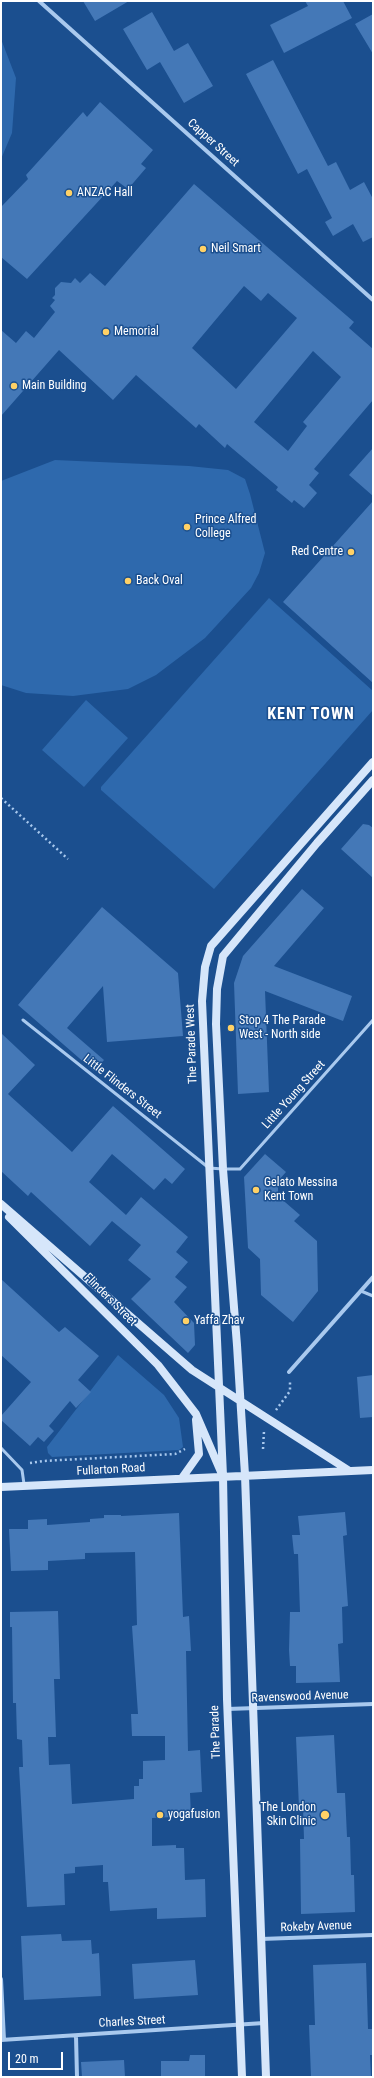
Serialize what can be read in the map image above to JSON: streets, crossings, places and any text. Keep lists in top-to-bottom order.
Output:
{
  "streets": {
    "main road": [
      "The Parade West",
      "Flinders Street",
      "Fullarton Road",
      "The Parade"
    ],
    "street": [
      "Capper Street",
      "Ravenswood Avenue",
      "Rokeby Avenue",
      "Charles Street"
    ],
    "lane": ["Little Flinders Street", "Little Young Street"]
  },
  "crossings": [
    ["The Parade West", "Little Flinders Street"],
    ["The Parade West", "Little Young Street"],
    ["The Parade West", "Flinders Street"],
    ["The Parade West", "The Parade"],
    ["Little Flinders Street", "Little Young Street"],
    ["Flinders Street", "Fullarton Road"],
    ["Flinders Street", "The Parade"],
    ["Fullarton Road", "The Parade"],
    ["Ravenswood Avenue", "The Parade"],
    ["The Parade", "Charles Street"]
  ],
  "districts": ["KENT TOWN"],
  "places": [
    "ANZAC Hall",
    "Neil Smart",
    "Memorial",
    "Main Building",
    "Prince Alfred College",
    "Red Centre",
    "Back Oval",
    "Stop 4 The Parade West - North side",
    "Gelato Messina Kent Town",
    "Yaffa Zhav",
    "yogafusion",
    "The London Skin Clinic"
  ],
  "scale_bar": "20 m"
}
